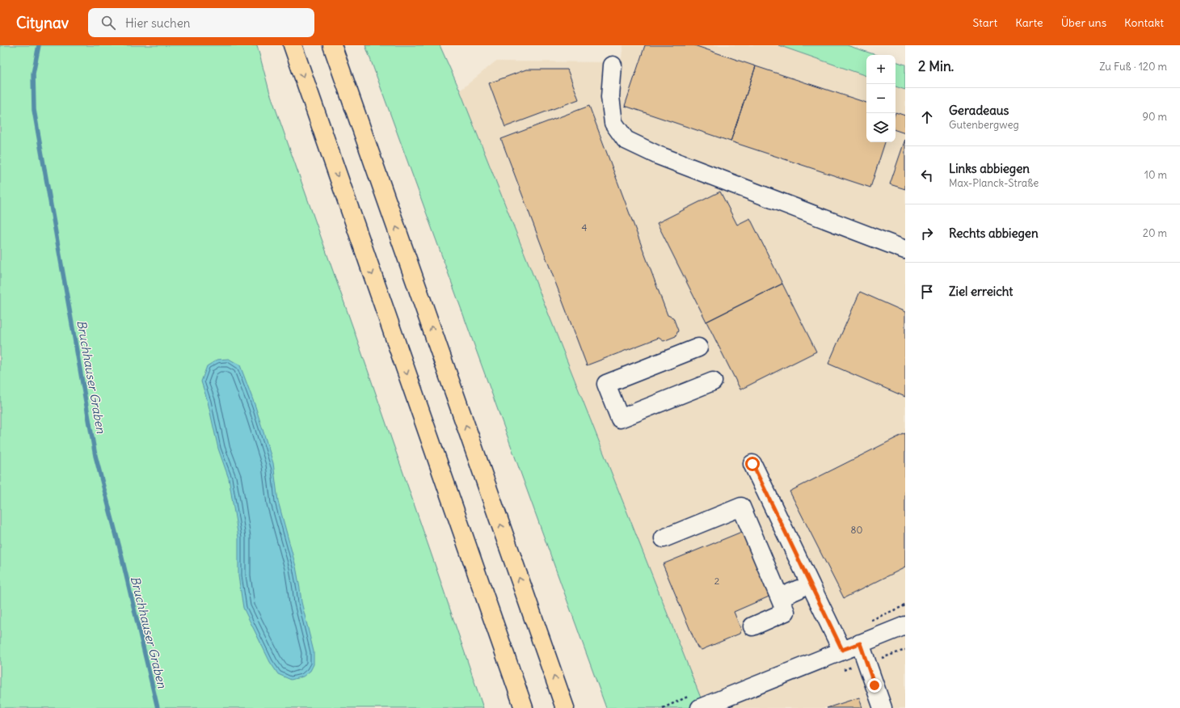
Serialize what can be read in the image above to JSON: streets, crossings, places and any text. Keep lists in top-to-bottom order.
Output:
{
  "water": ["Bruchhauser Graben"],
  "house_numbers": ["4", "80", "2"],
  "page": {
    "header": "Citynav",
    "search": "Hier suchen",
    "nav": [
      "Start",
      "Karte",
      "Über uns",
      "Kontakt"
    ],
    "heading": ["2 Min.", "Zu Fuß · 120 m"],
    "map_buttons": ["+", "−"],
    "list": [
      ["Geradeaus", "Gutenbergweg", "90 m"],
      ["Links abbiegen", "Max-Planck-Straße", "10 m"],
      ["Rechts abbiegen", "20 m"],
      "Ziel erreicht"
    ]
  }
}
